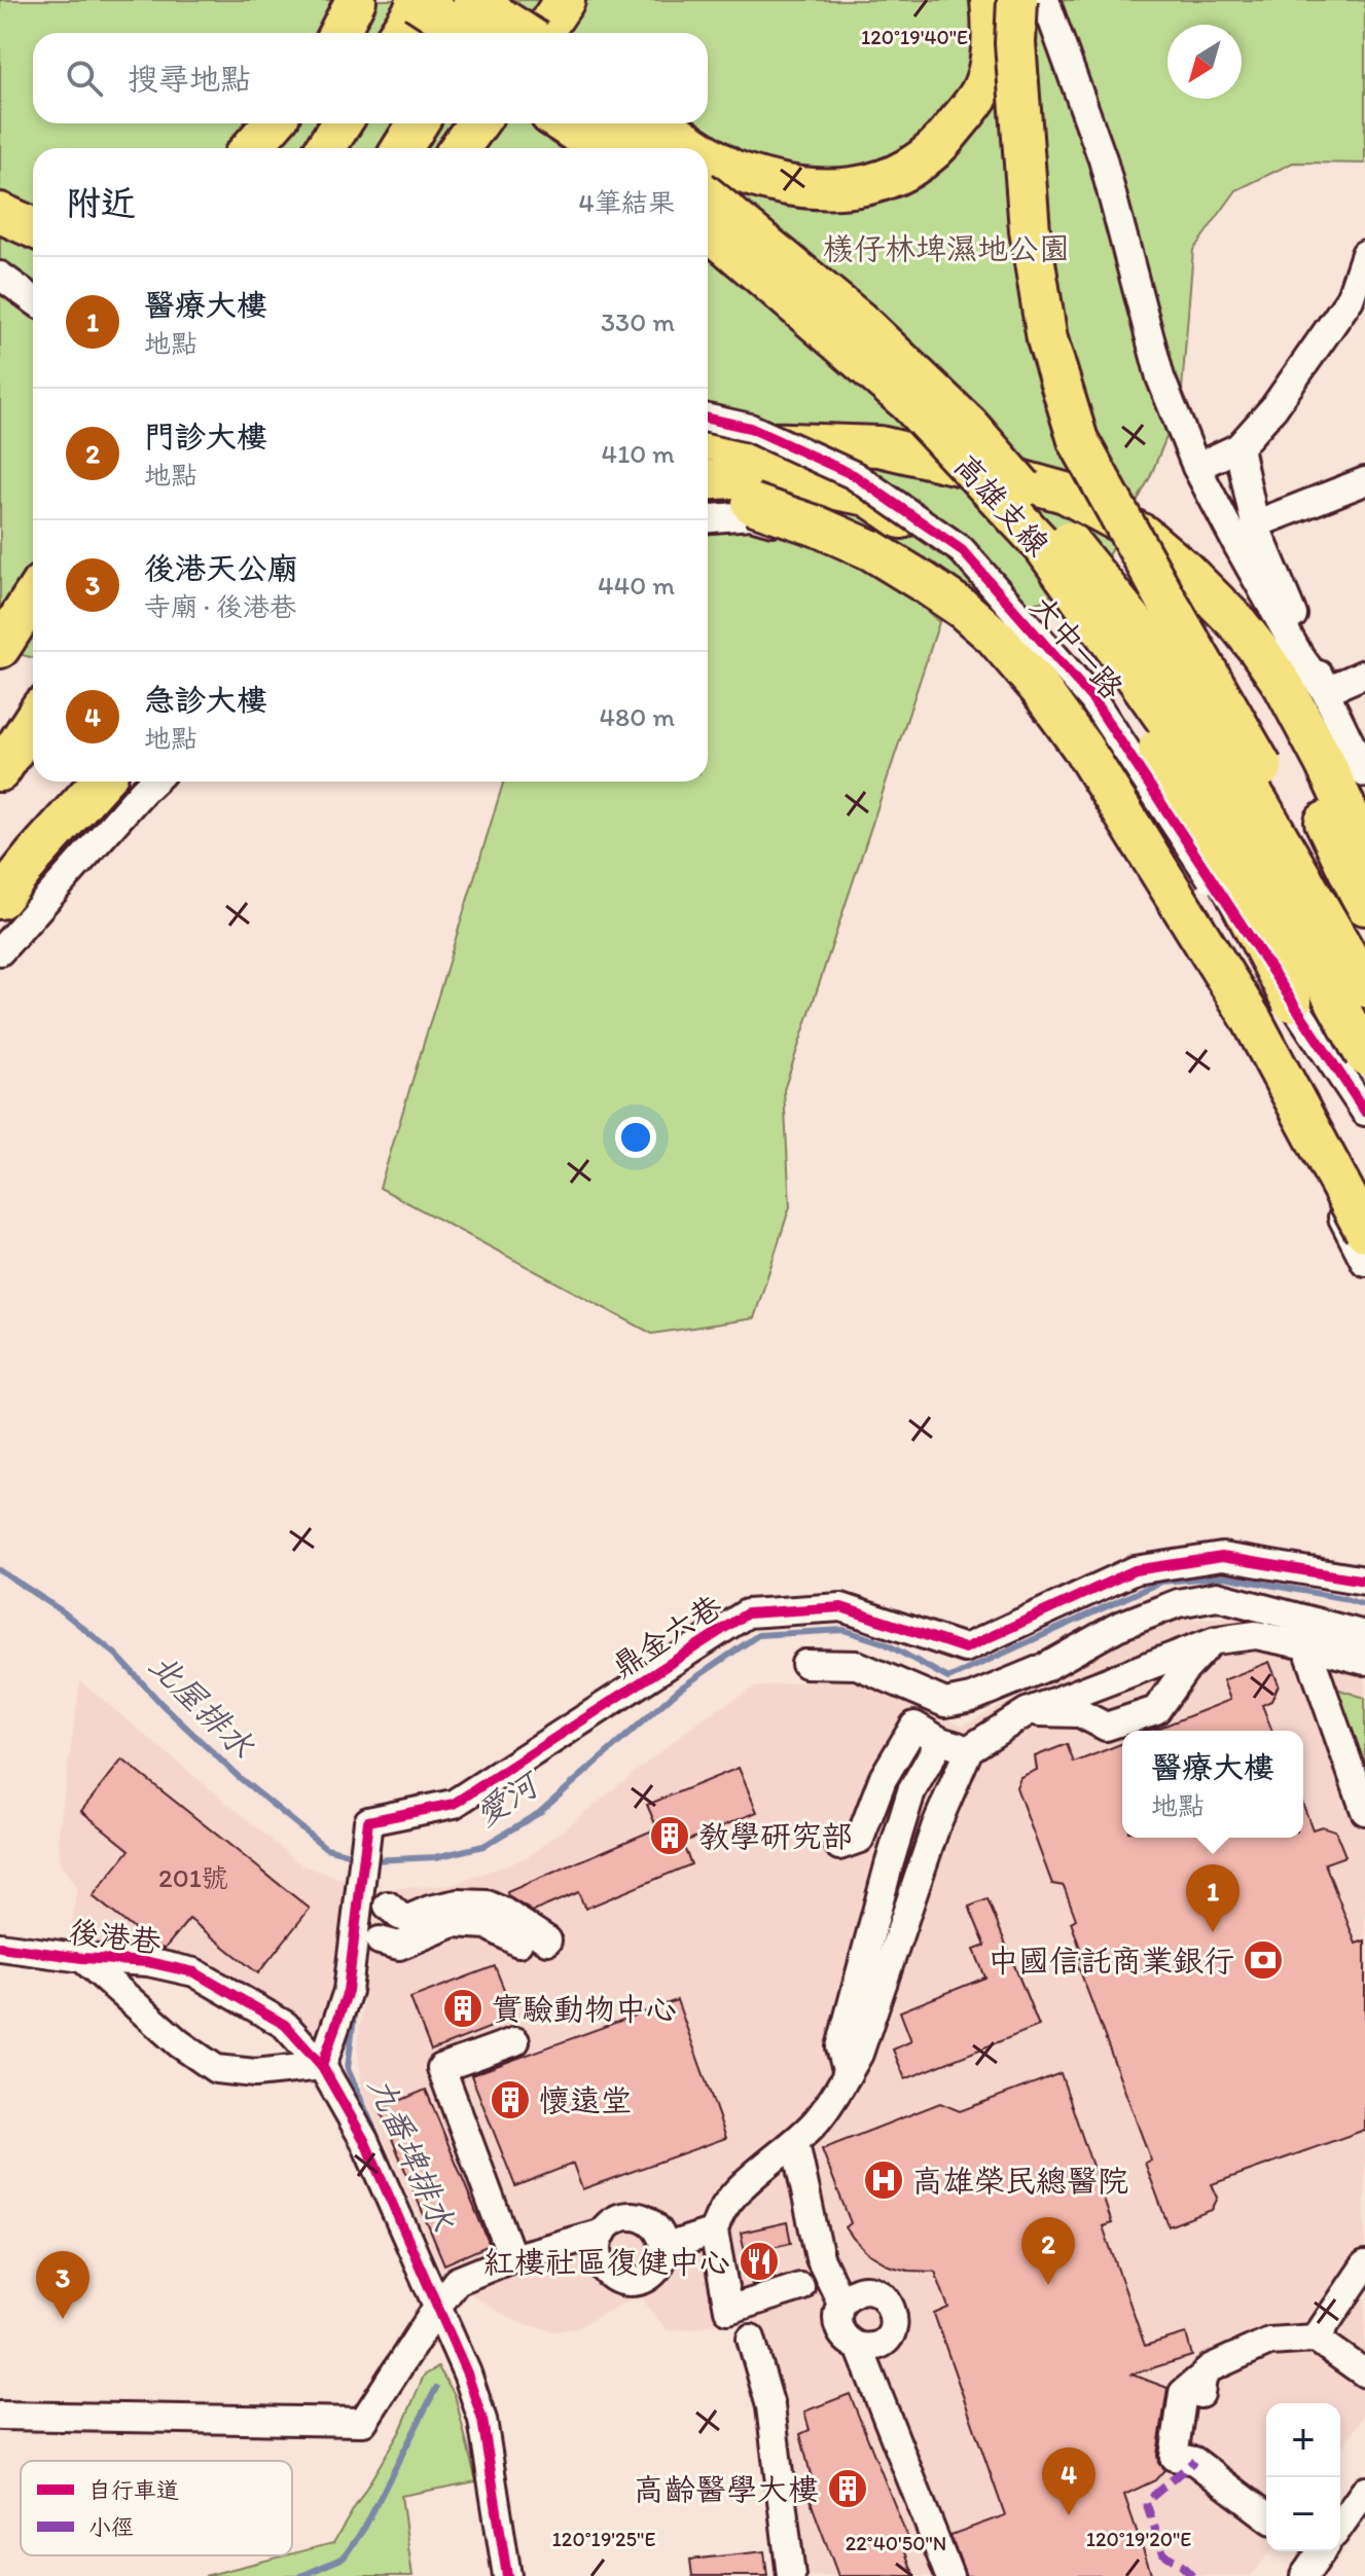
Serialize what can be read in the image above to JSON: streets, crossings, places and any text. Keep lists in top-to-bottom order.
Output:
{
  "streets": {
    "highway": ["高雄支線"],
    "street": ["大中一路", "鼎金六巷", "後港巷"]
  },
  "crossings": [
    ["鼎金六巷", "後港巷"]
  ],
  "water": ["北屋排水", "愛河", "九番埤排水"],
  "parks": ["檨仔林埤濕地公園"],
  "places": {
    "building": [
      "教學研究部",
      "實驗動物中心",
      "懷遠堂",
      "高齡醫學大樓"
    ],
    "bank": ["中國信託商業銀行"],
    "hospital": ["高雄榮民總醫院"],
    "restaurant": ["紅樓社區復健中心"]
  },
  "house_numbers": ["201號"],
  "legend": ["自行車道", "小徑"],
  "north": "bottom left",
  "page": {
    "search": "搜尋地點",
    "heading": ["附近", "4筆結果"],
    "list": [
      {
        "mark": "1",
        "name": "醫療大樓",
        "note": "地點",
        "value": "330 m"
      },
      {
        "mark": "2",
        "name": "門診大樓",
        "note": "地點",
        "value": "410 m"
      },
      {
        "mark": "3",
        "name": "後港天公廟",
        "note": "寺廟 · 後港巷",
        "value": "440 m"
      },
      {
        "mark": "4",
        "name": "急診大樓",
        "note": "地點",
        "value": "480 m"
      }
    ],
    "popup": ["醫療大樓", "地點"],
    "pins": [
      "1",
      "2",
      "3",
      "4"
    ],
    "map_buttons": ["+", "−"]
  },
  "coordinates": [
    "120°19'40\"E",
    "120°19'25\"E",
    "120°19'20\"E",
    "22°40'50\"N"
  ]
}
